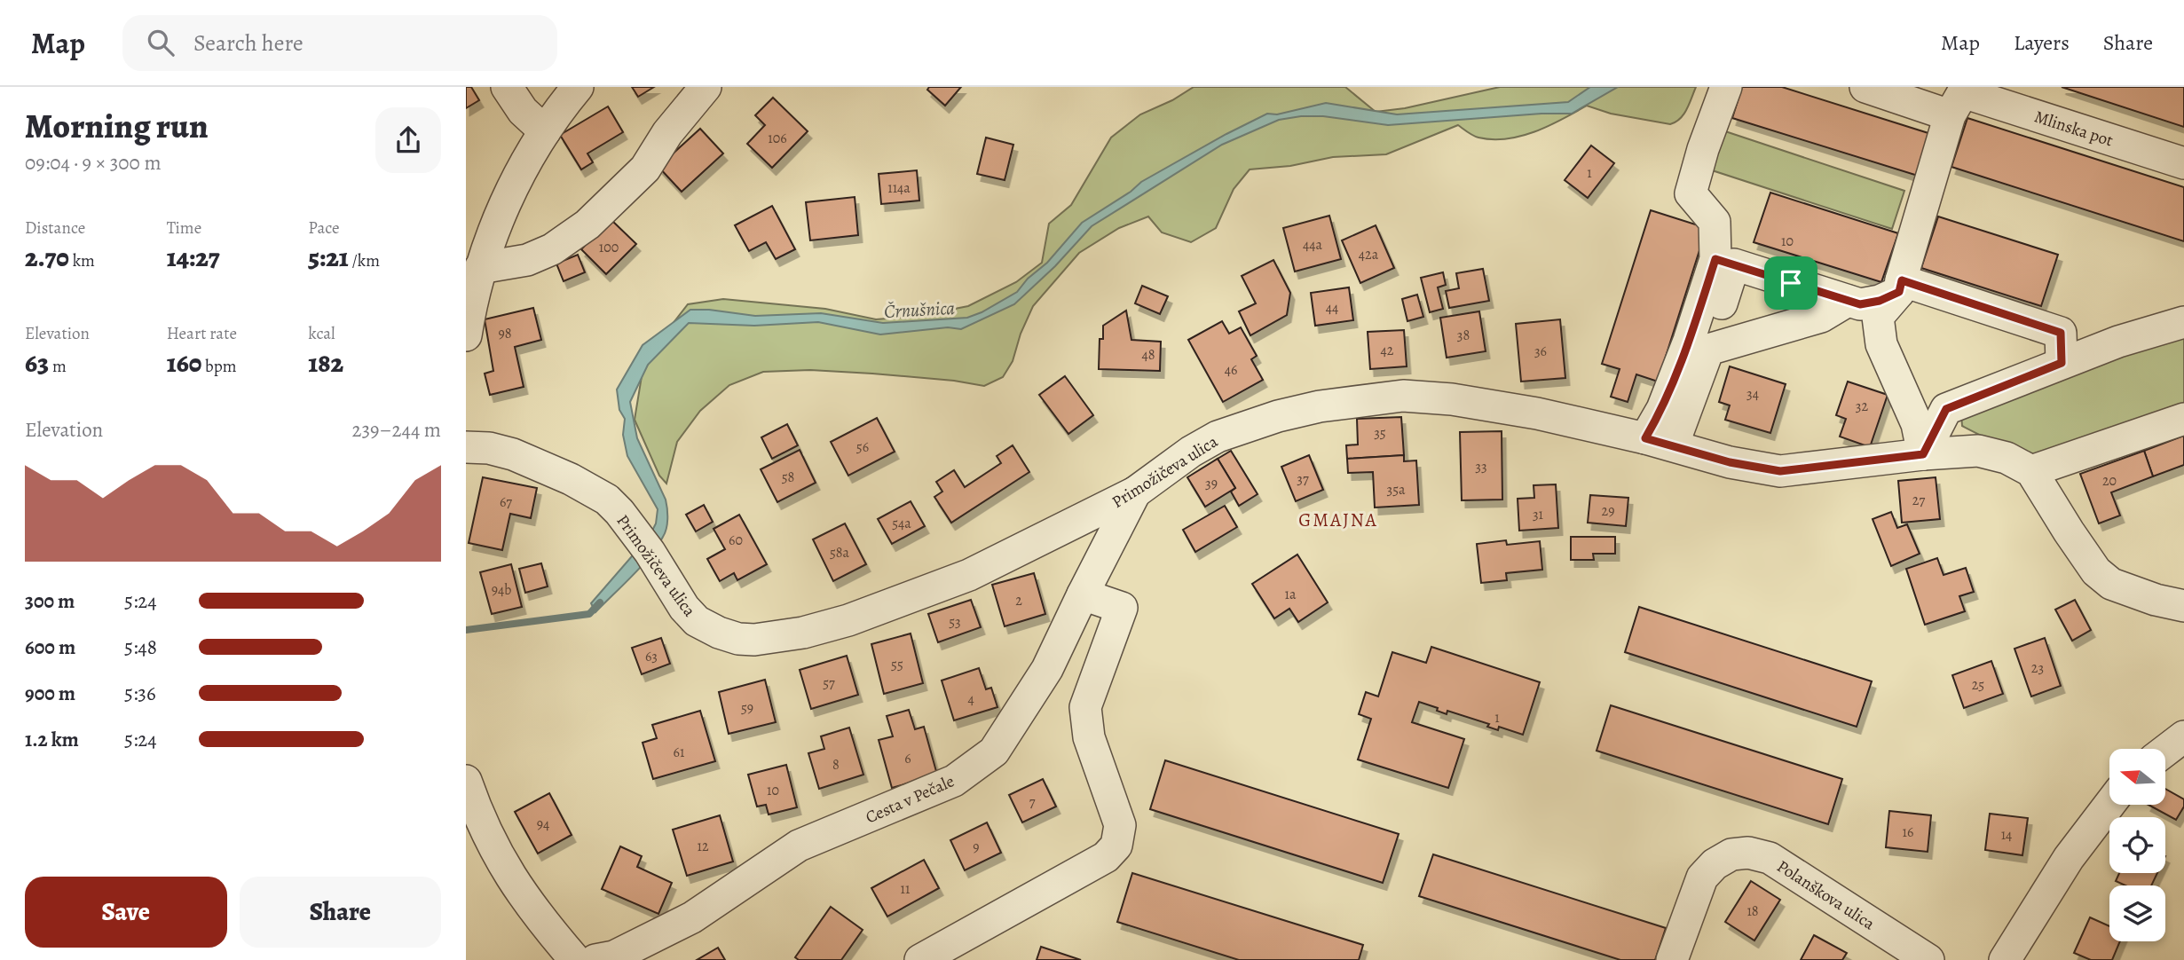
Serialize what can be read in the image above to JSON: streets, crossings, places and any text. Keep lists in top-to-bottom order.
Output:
{
  "streets": {
    "street": [
      "Mlinska pot",
      "Primožičeva ulica",
      "Cesta v Pečale",
      "Polanškova ulica"
    ]
  },
  "crossings": [
    ["Primožičeva ulica", "Cesta v Pečale"]
  ],
  "districts": ["GMAJNA"],
  "water": ["Črnušnica"],
  "house_numbers": [
    "106",
    "1",
    "114a",
    "10",
    "44a",
    "100",
    "42a",
    "44",
    "98",
    "38",
    "42",
    "36",
    "48",
    "46",
    "34",
    "32",
    "35",
    "56",
    "33",
    "58",
    "37",
    "20",
    "39",
    "35a",
    "27",
    "67",
    "29",
    "31",
    "54a",
    "60",
    "58a",
    "94b",
    "1a",
    "2",
    "53",
    "63",
    "55",
    "23",
    "57",
    "25",
    "4",
    "59",
    "1",
    "61",
    "6",
    "8",
    "10",
    "7",
    "94",
    "16",
    "14",
    "12",
    "9",
    "11",
    "18"
  ],
  "north": "left",
  "page": {
    "header": "Map",
    "search": "Search here",
    "nav": ["Map", "Layers", "Share"],
    "heading": ["Morning run", "09:04 · 9 × 300 m"],
    "stats": [
      ["Distance", "2.70 km"],
      ["Time", "14:27"],
      ["Pace", "5:21 /km"],
      ["Elevation", "63 m"],
      ["Heart rate", "160 bpm"],
      ["kcal", "182"]
    ],
    "chart": ["Elevation", "239–244 m"],
    "list": [
      {
        "name": "300 m",
        "note": "5:24"
      },
      {
        "name": "600 m",
        "note": "5:48"
      },
      {
        "name": "900 m",
        "note": "5:36"
      },
      {
        "name": "1.2 km",
        "note": "5:24"
      }
    ],
    "buttons": ["Save", "Share"]
  }
}
